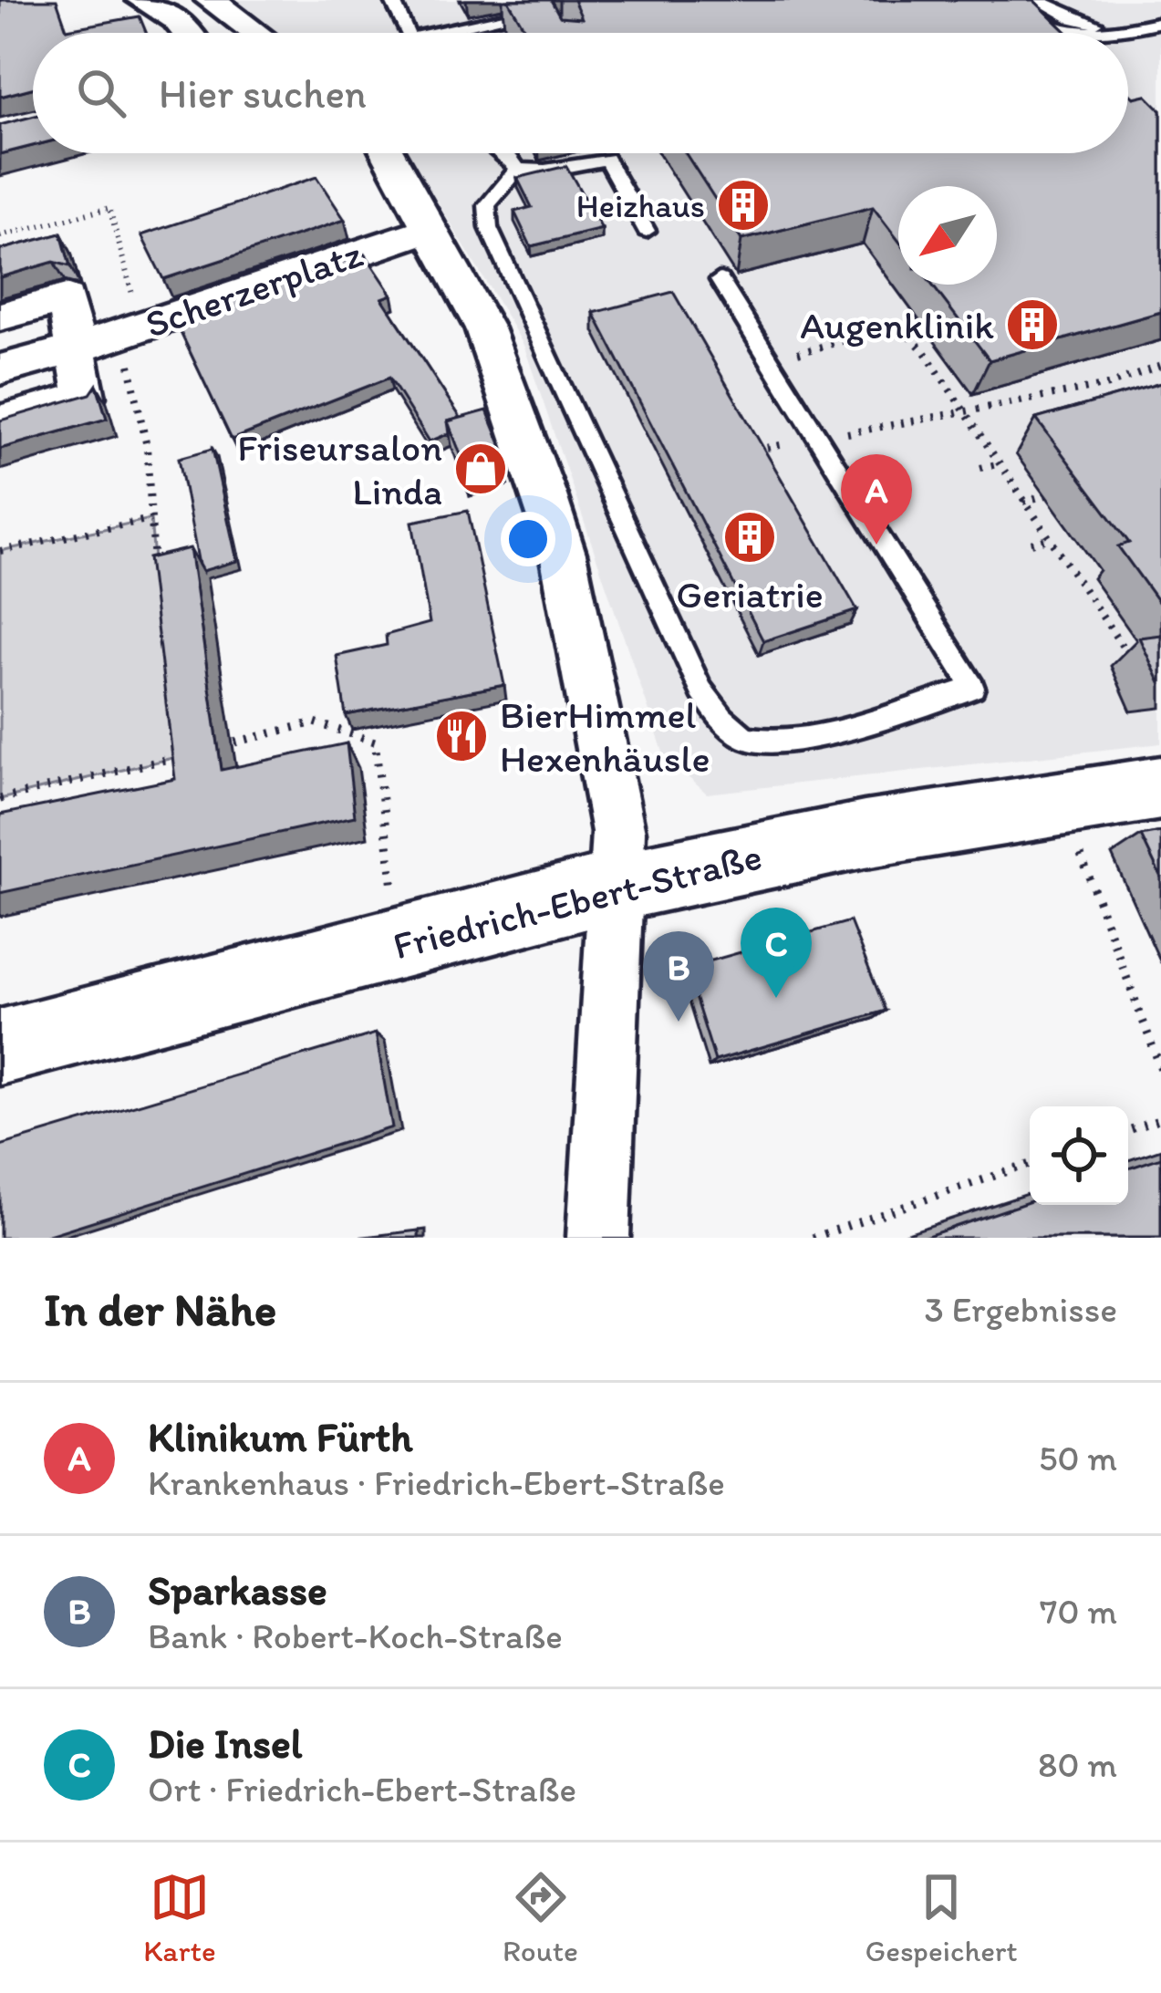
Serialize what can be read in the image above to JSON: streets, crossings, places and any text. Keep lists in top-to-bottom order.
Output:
{
  "streets": {
    "street": ["Scherzerplatz", "Friedrich-Ebert-Straße"]
  },
  "places": {
    "building": ["Heizhaus", "Augenklinik", "Geriatrie"],
    "shop": ["Friseursalon Linda"],
    "restaurant": ["BierHimmel Hexenhäusle"]
  },
  "north": "bottom left",
  "page": {
    "search": "Hier suchen",
    "pins": ["A", "C", "B"],
    "heading": ["In der Nähe", "3 Ergebnisse"],
    "list": [
      {
        "mark": "A",
        "name": "Klinikum Fürth",
        "note": "Krankenhaus · Friedrich-Ebert-Straße",
        "value": "50 m"
      },
      {
        "mark": "B",
        "name": "Sparkasse",
        "note": "Bank · Robert-Koch-Straße",
        "value": "70 m"
      },
      {
        "mark": "C",
        "name": "Die Insel",
        "note": "Ort · Friedrich-Ebert-Straße",
        "value": "80 m"
      }
    ],
    "nav": ["Karte", "Route", "Gespeichert"]
  }
}
